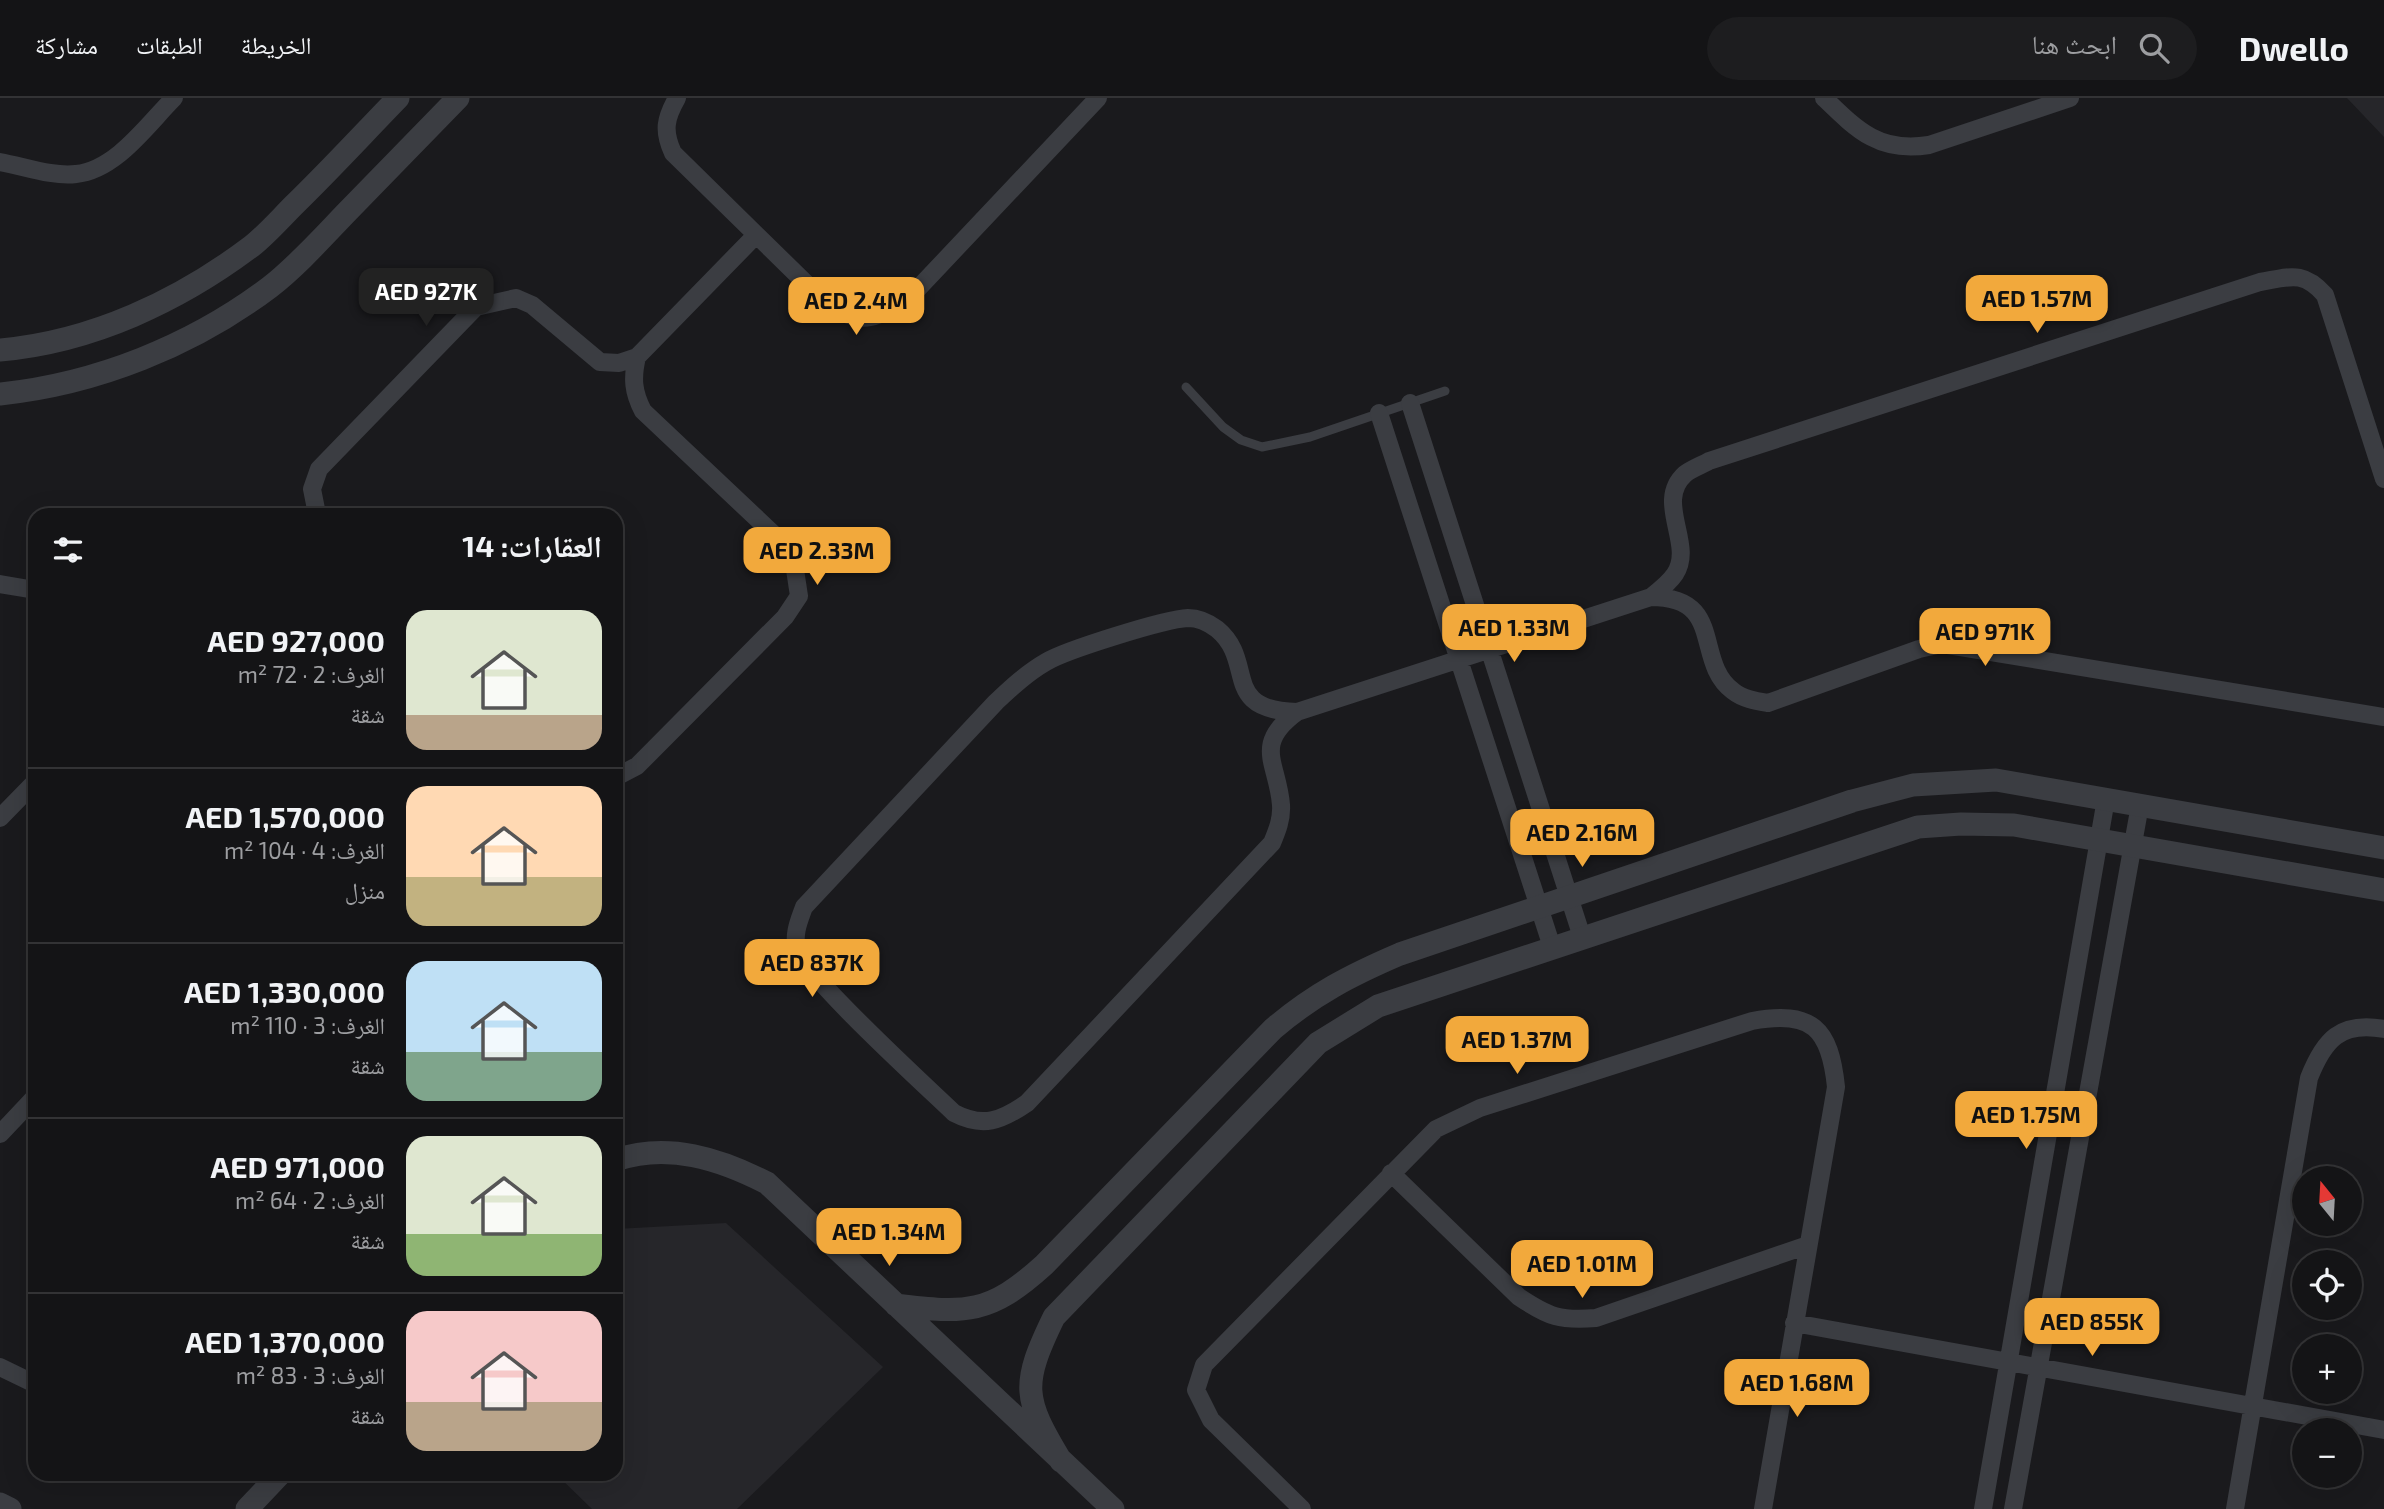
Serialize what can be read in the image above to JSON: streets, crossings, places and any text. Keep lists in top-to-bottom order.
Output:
{
  "north": "top",
  "page": {
    "header": "Dwello",
    "search": "ابحث هنا",
    "nav": ["الخريطة", "الطبقات", "مشاركة"],
    "price": [
      "AED 927K",
      "AED 1.57M",
      "AED 2.4M",
      "AED 2.33M",
      "AED 1.33M",
      "AED 971K",
      "AED 2.16M",
      "AED 837K",
      "AED 1.37M",
      "AED 1.75M",
      "AED 1.34M",
      "AED 1.01M",
      "AED 855K",
      "AED 1.68M"
    ],
    "heading": "العقارات: 14",
    "list": [
      {
        "name": "AED 927,000",
        "note": "الغرف: 2 · 72 m² · شقة"
      },
      {
        "name": "AED 1,570,000",
        "note": "الغرف: 4 · 104 m² · منزل"
      },
      {
        "name": "AED 1,330,000",
        "note": "الغرف: 3 · 110 m² · شقة"
      },
      {
        "name": "AED 971,000",
        "note": "الغرف: 2 · 64 m² · شقة"
      },
      {
        "name": "AED 1,370,000",
        "note": "الغرف: 3 · 83 m² · شقة"
      }
    ],
    "map_buttons": ["+", "−"]
  }
}
